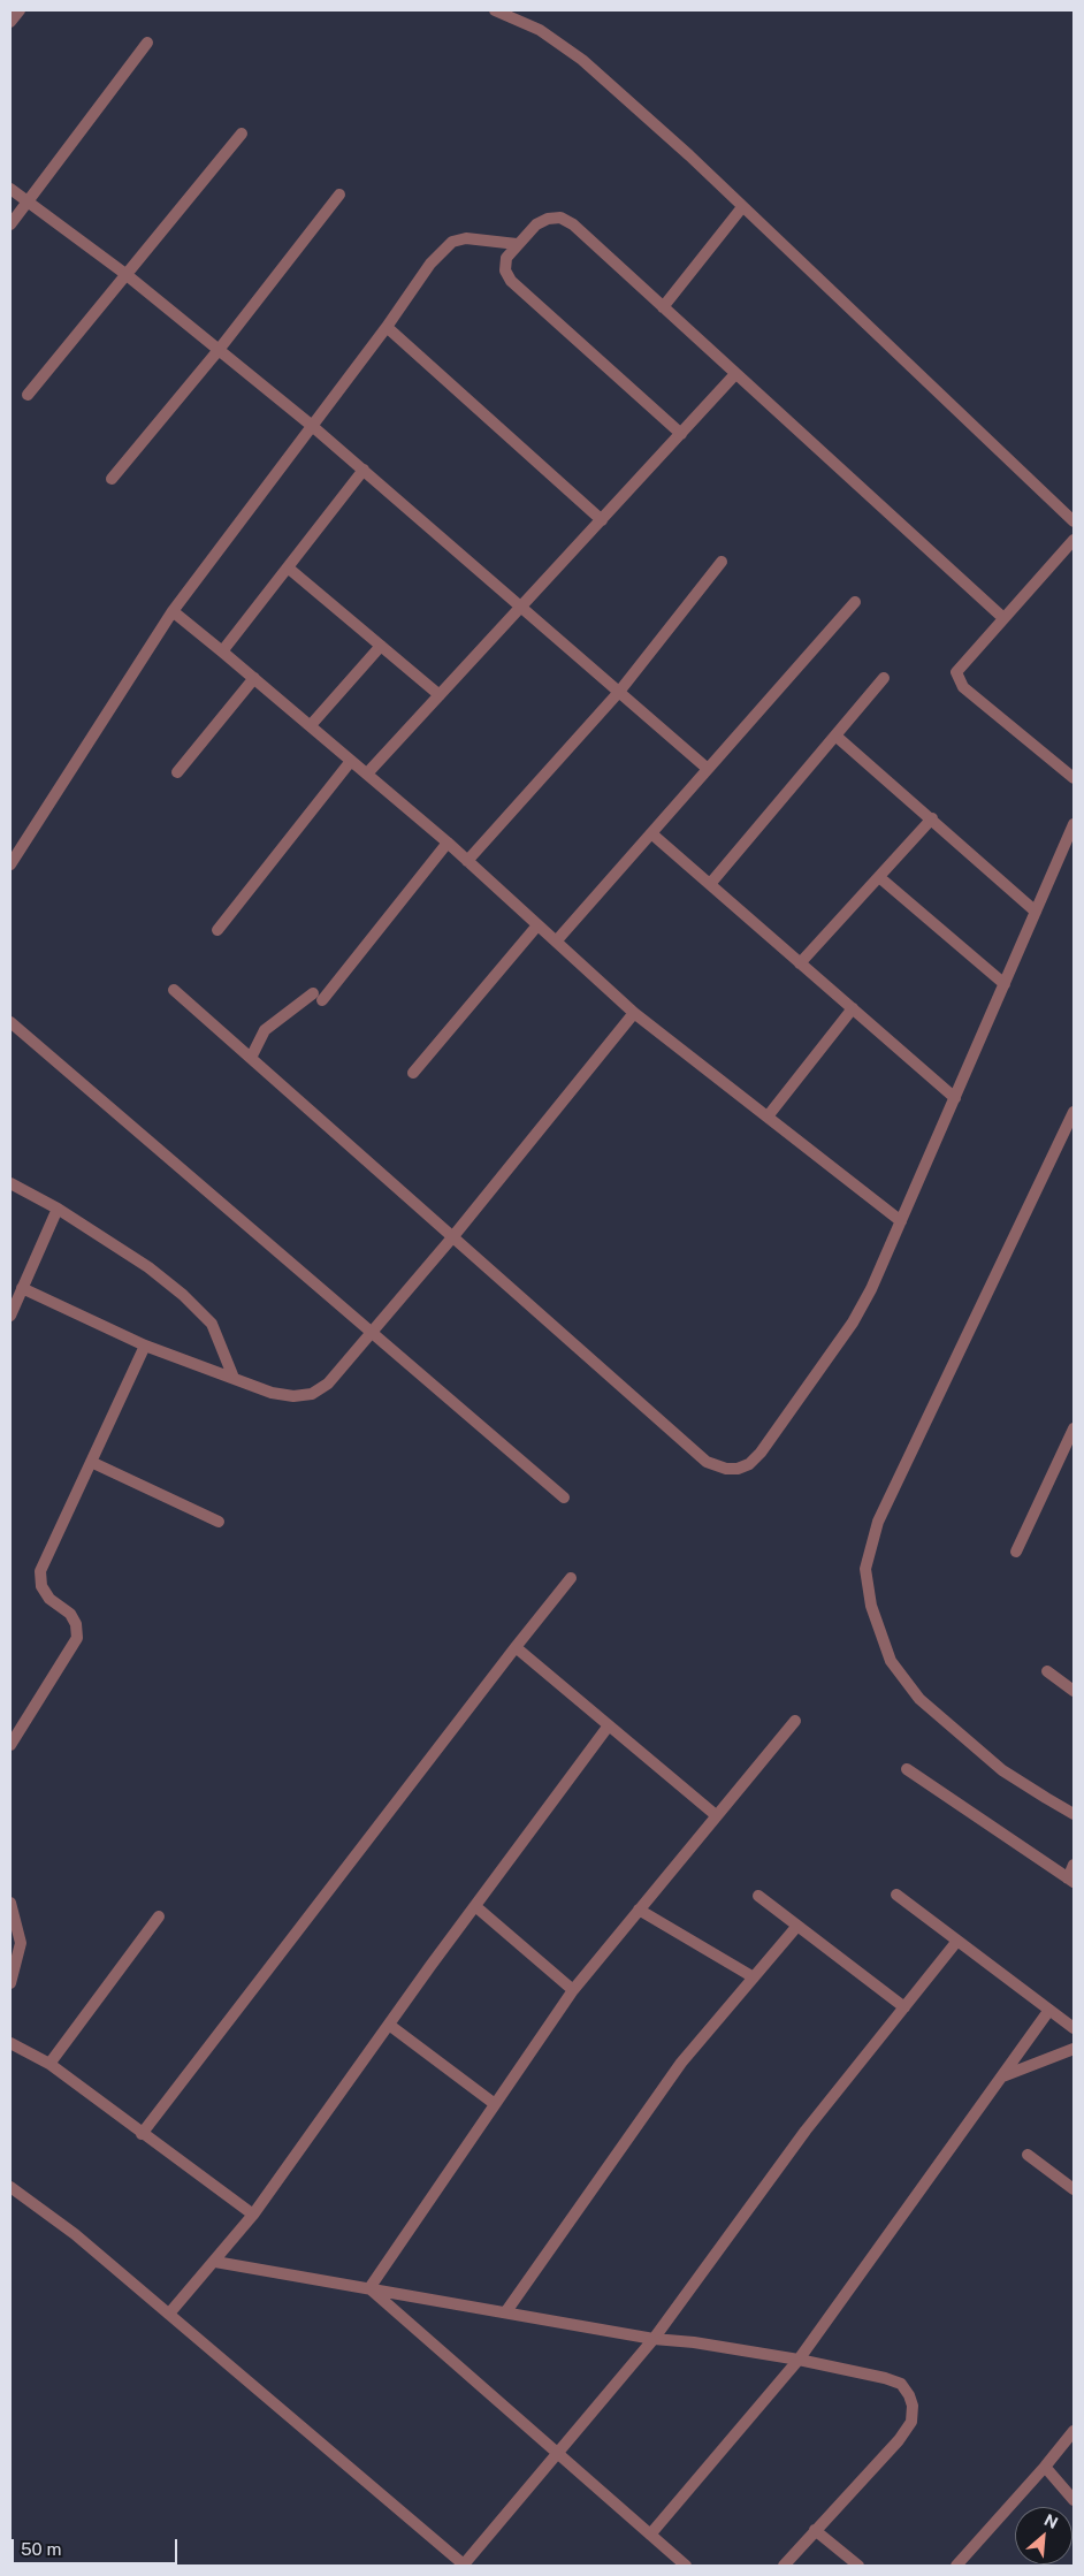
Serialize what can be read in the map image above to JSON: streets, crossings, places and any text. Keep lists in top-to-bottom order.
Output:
{
  "scale_bar": "50 m",
  "north": "top right"
}
